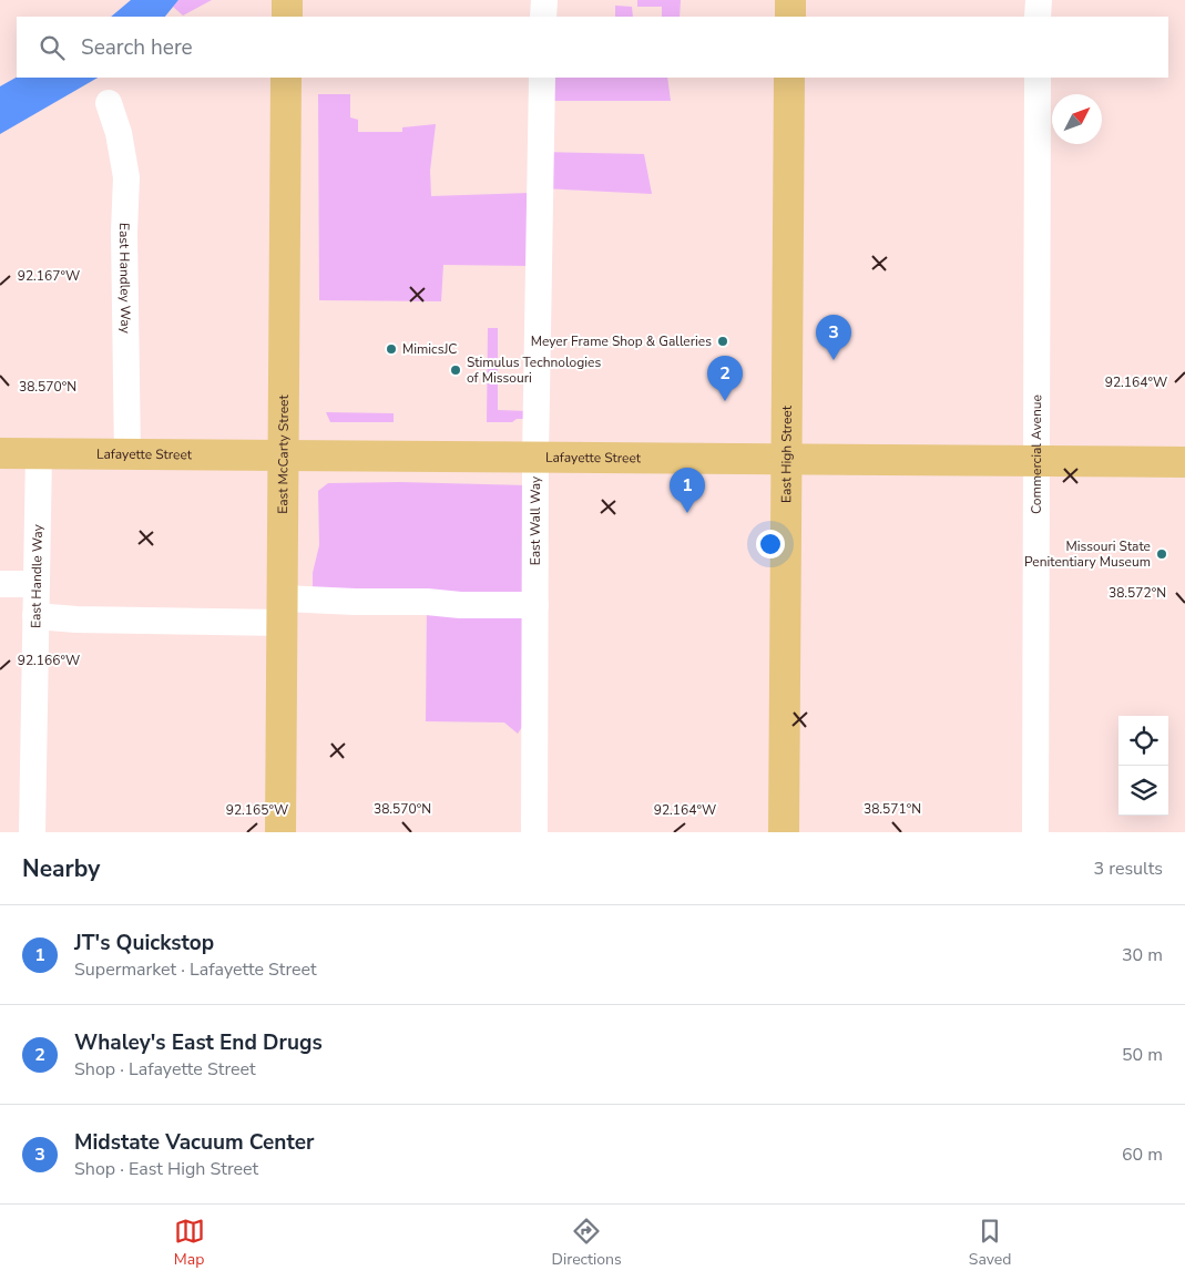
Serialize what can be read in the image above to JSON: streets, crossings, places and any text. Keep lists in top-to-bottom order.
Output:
{
  "streets": {
    "main road": ["Lafayette Street", "East McCarty Street", "East High Street"],
    "lane": [
      "East Handley Way",
      "Commercial Avenue",
      "East Wall Way",
      "East Handle Way"
    ]
  },
  "crossings": [
    ["East Handley Way", "Lafayette Street"],
    ["Lafayette Street", "East McCarty Street"],
    ["Lafayette Street", "East High Street"],
    ["Lafayette Street", "Commercial Avenue"],
    ["Lafayette Street", "East Wall Way"],
    ["Lafayette Street", "East Handle Way"]
  ],
  "places": [
    "Meyer Frame Shop & Galleries",
    "MimicsJC",
    "Stimulus Technologies of Missouri",
    "Missouri State Penitentiary Museum"
  ],
  "north": "top right",
  "page": {
    "search": "Search here",
    "pins": ["3", "2", "1"],
    "heading": ["Nearby", "3 results"],
    "list": [
      {
        "mark": "1",
        "name": "JT's Quickstop",
        "note": "Supermarket · Lafayette Street",
        "value": "30 m"
      },
      {
        "mark": "2",
        "name": "Whaley's East End Drugs",
        "note": "Shop · Lafayette Street",
        "value": "50 m"
      },
      {
        "mark": "3",
        "name": "Midstate Vacuum Center",
        "note": "Shop · East High Street",
        "value": "60 m"
      }
    ],
    "nav": ["Map", "Directions", "Saved"]
  },
  "coordinates": [
    "92.167°W",
    "92.164°W",
    "38.570°N",
    "38.572°N",
    "92.166°W",
    "38.571°N",
    "92.165°W"
  ]
}
